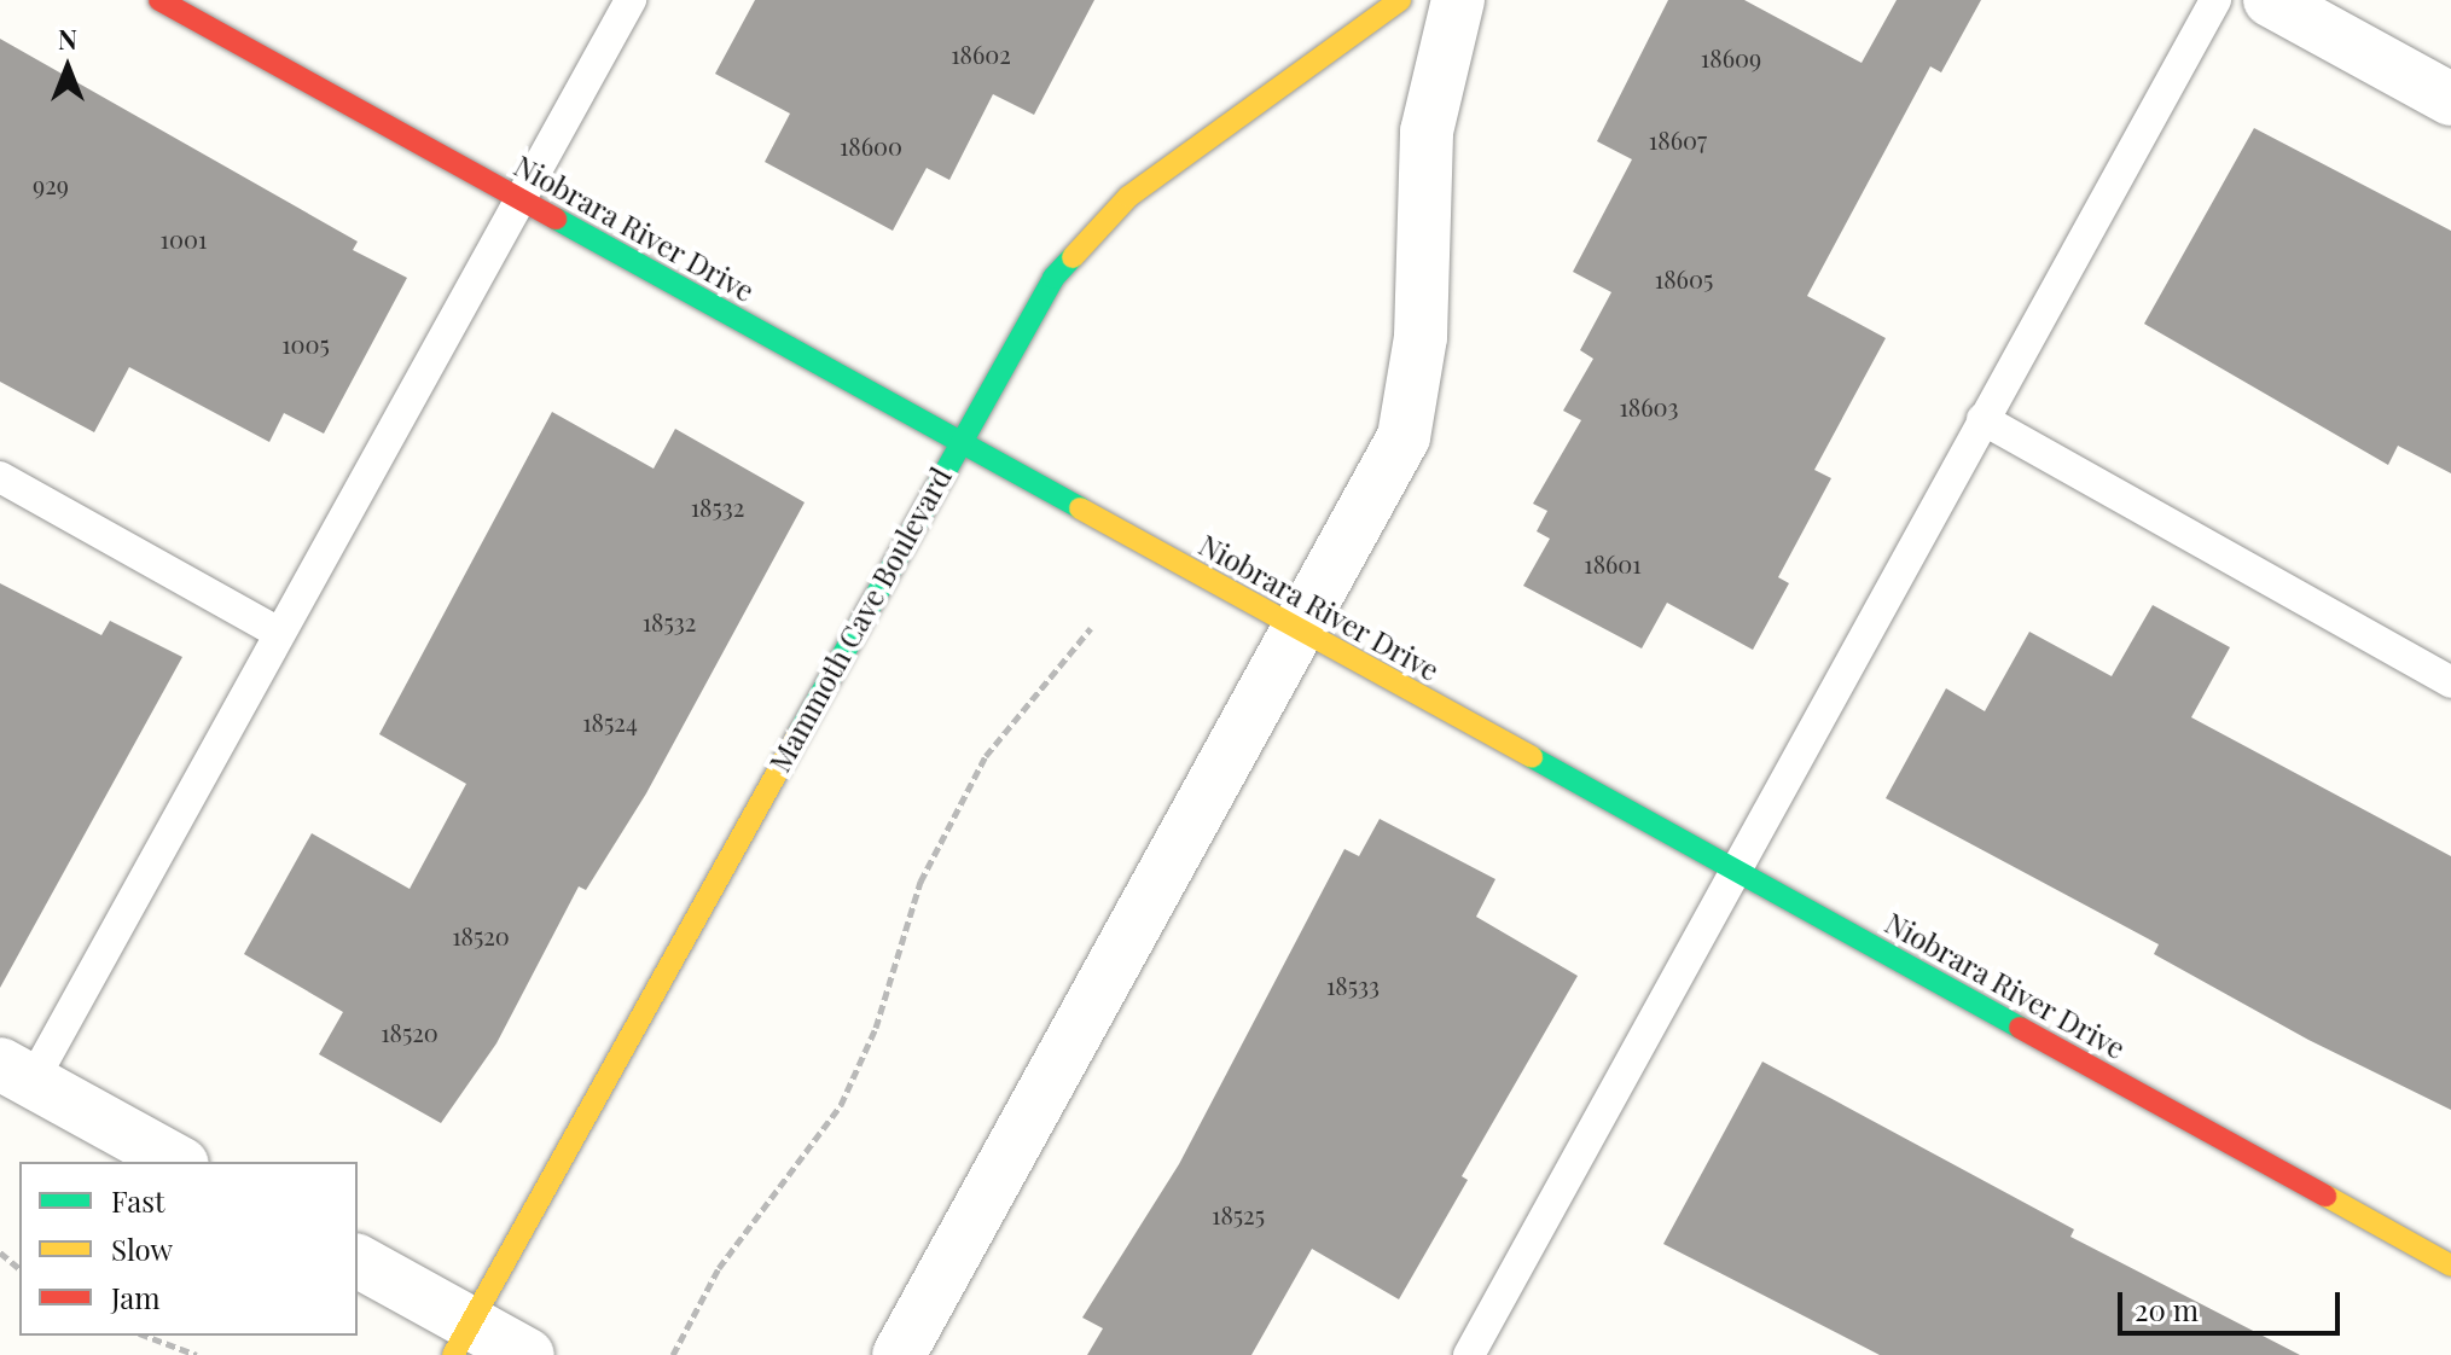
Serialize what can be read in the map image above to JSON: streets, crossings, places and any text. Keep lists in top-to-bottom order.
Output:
{
  "streets": {
    "street": ["Niobrara River Drive", "Mammoth Cave Boulevard"]
  },
  "crossings": [
    ["Niobrara River Drive", "Mammoth Cave Boulevard"]
  ],
  "house_numbers": [
    "18602",
    "18609",
    "18607",
    "18600",
    "929",
    "1001",
    "18605",
    "1005",
    "18603",
    "18532",
    "18601",
    "18532",
    "18524",
    "18520",
    "18533",
    "18520",
    "18525"
  ],
  "legend": ["Fast", "Slow", "Jam"],
  "scale_bar": "20 m",
  "north": "top"
}
